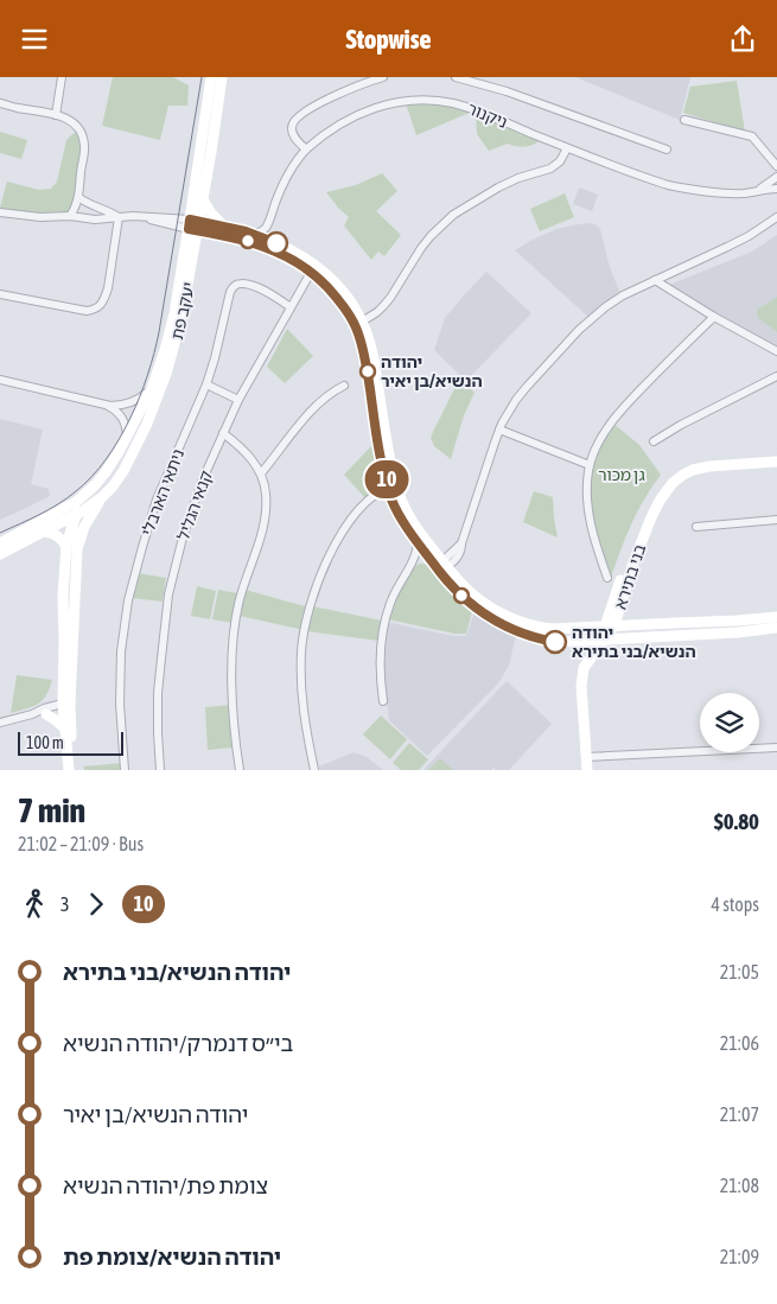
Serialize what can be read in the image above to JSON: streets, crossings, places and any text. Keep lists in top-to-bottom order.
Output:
{
  "streets": {
    "street": [
      "ניקנור",
      "יעקב פת",
      "ניתאי הארבלי",
      "קנאי הגליל",
      "בני בתירא"
    ]
  },
  "crossings": [
    ["ניתאי הארבלי", "קנאי הגליל"]
  ],
  "parks": ["גן מכור"],
  "places": ["יהודה הנשיא/בן יאיר", "יהודה הנשיא/בני בתירא"],
  "lines": ["bus line 10"],
  "scale_bar": "100 m",
  "page": {
    "header": "Stopwise",
    "on_map": "10",
    "scale": "100 m",
    "heading": ["7 min", "21:02 – 21:09 · Bus", "$0.80"],
    "legs": ["3", "10", "4 stops"],
    "list": [
      {
        "name": "יהודה הנשיא/בני בתירא",
        "value": "21:05"
      },
      {
        "name": "בי״ס דנמרק/יהודה הנשיא",
        "value": "21:06"
      },
      {
        "name": "יהודה הנשיא/בן יאיר",
        "value": "21:07"
      },
      {
        "name": "צומת פת/יהודה הנשיא",
        "value": "21:08"
      },
      {
        "name": "יהודה הנשיא/צומת פת",
        "value": "21:09"
      }
    ]
  }
}
